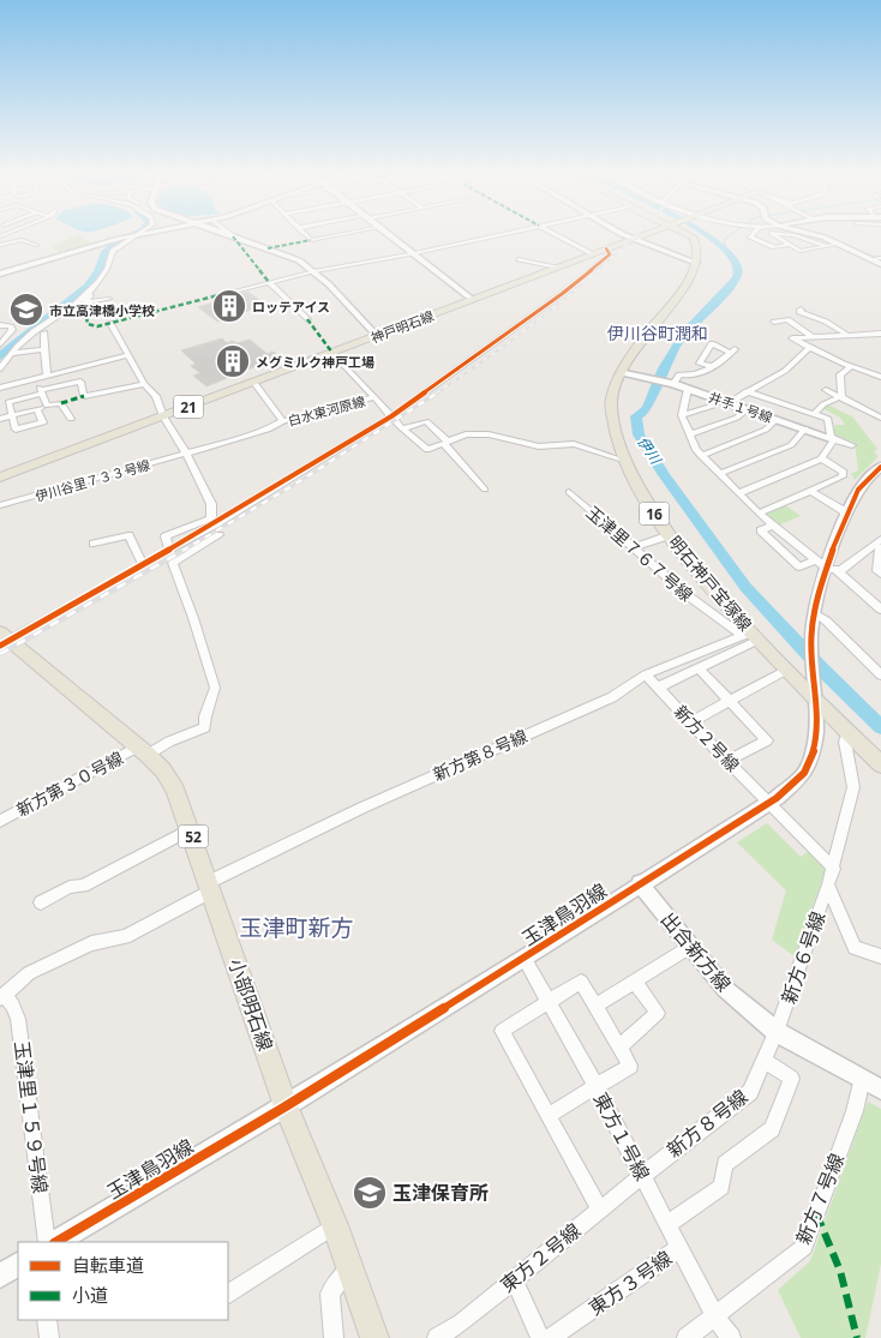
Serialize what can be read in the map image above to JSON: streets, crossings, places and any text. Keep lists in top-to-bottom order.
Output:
{
  "streets": {
    "main road": [
      "神戸明石線",
      "21",
      "16",
      "明石神戸宝塚線",
      "52",
      "小部明石線"
    ],
    "street": [
      "井手１号線",
      "白水東河原線",
      "伊川谷里７３３号線",
      "玉津里７６７号線",
      "新方２号線",
      "新方第８号線",
      "新方第３０号線",
      "玉津鳥羽線",
      "出合新方線",
      "新方６号線",
      "玉津里１５９号線",
      "新方８号線",
      "東方１号線",
      "新方７号線",
      "東方２号線",
      "東方３号線"
    ]
  },
  "crossings": [
    ["神戸明石線", "白水東河原線"],
    ["井手１号線", "明石神戸宝塚線"],
    ["白水東河原線", "伊川谷里７３３号線"],
    ["玉津里７６７号線", "明石神戸宝塚線"],
    ["玉津里７６７号線", "新方第８号線"],
    ["明石神戸宝塚線", "新方第８号線"],
    ["明石神戸宝塚線", "玉津鳥羽線"],
    ["明石神戸宝塚線", "新方６号線"],
    ["新方２号線", "新方第８号線"],
    ["新方２号線", "玉津鳥羽線"],
    ["新方２号線", "新方６号線"],
    ["新方第８号線", "小部明石線"],
    ["新方第８号線", "玉津里１５９号線"],
    ["新方第３０号線", "小部明石線"],
    ["玉津鳥羽線", "出合新方線"],
    ["玉津鳥羽線", "小部明石線"],
    ["玉津鳥羽線", "東方１号線"],
    ["出合新方線", "新方６号線"],
    ["出合新方線", "新方８号線"],
    ["出合新方線", "新方７号線"],
    ["新方６号線", "新方８号線"],
    ["新方８号線", "東方１号線"],
    ["新方８号線", "東方２号線"],
    ["東方１号線", "新方７号線"],
    ["東方１号線", "東方２号線"],
    ["東方１号線", "東方３号線"]
  ],
  "districts": ["伊川谷町潤和", "玉津町新方"],
  "water": ["伊川"],
  "places": {
    "building": ["ロッテアイス", "メグミルク神戸工場"],
    "school or university": ["市立高津橋小学校", "玉津保育所"]
  },
  "legend": ["自転車道", "小道"]
}
